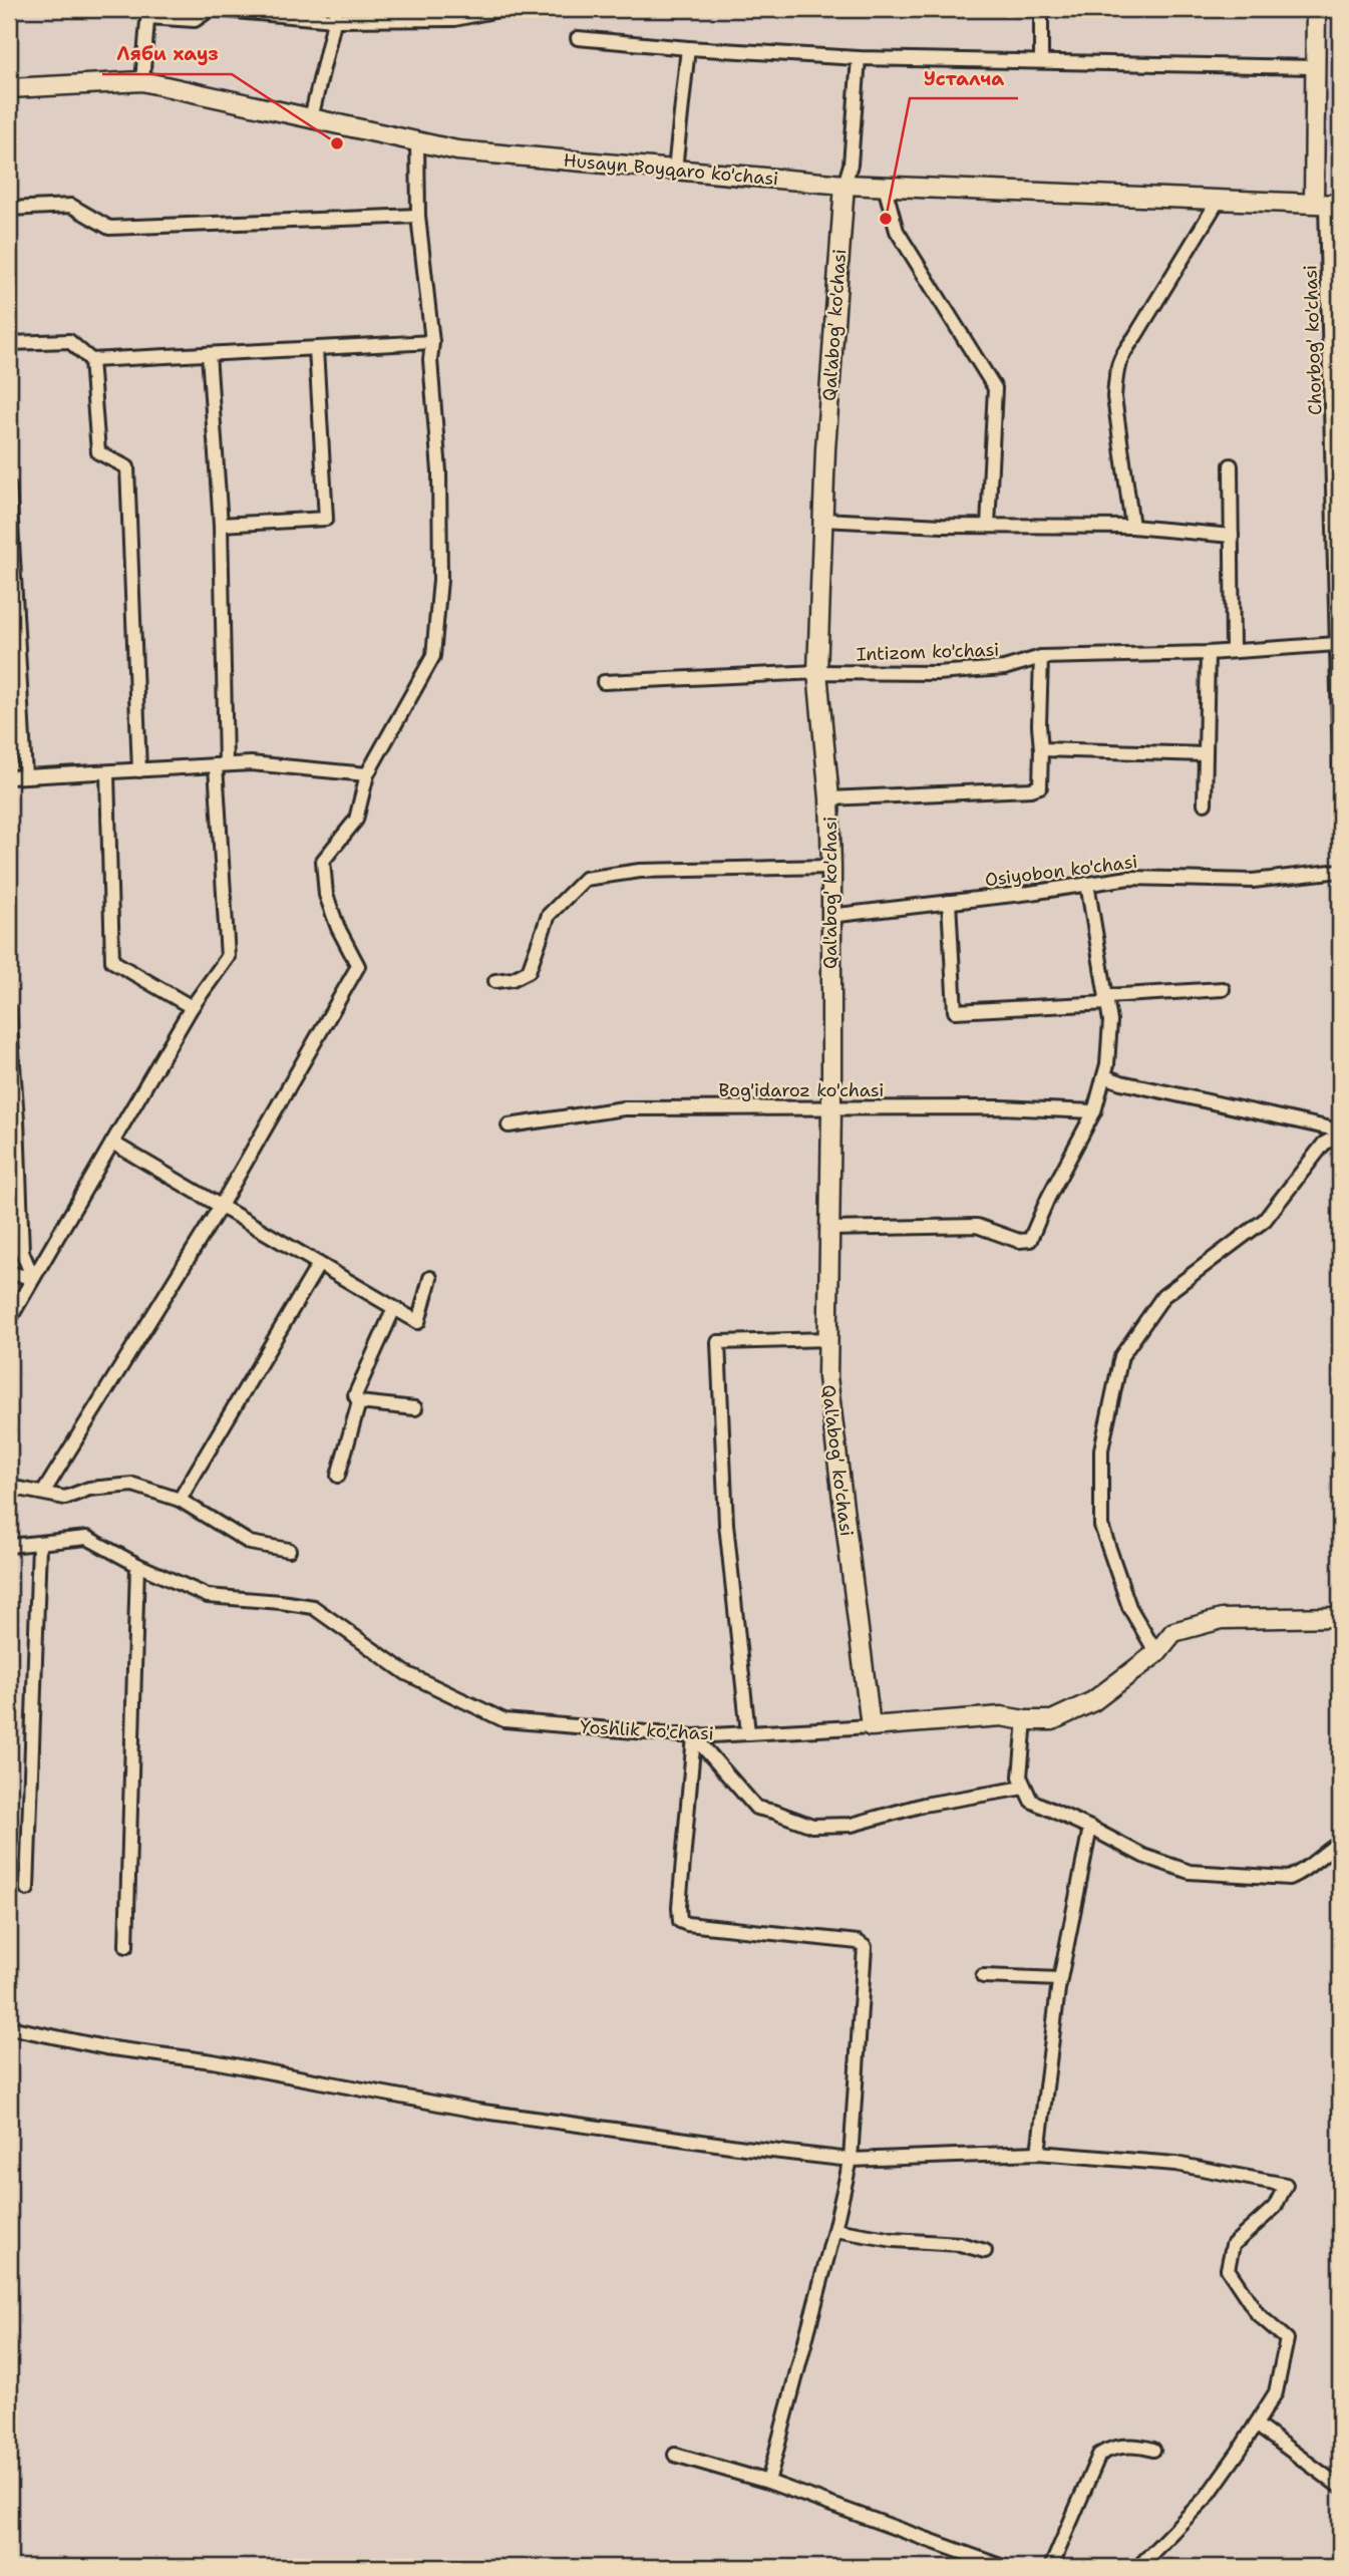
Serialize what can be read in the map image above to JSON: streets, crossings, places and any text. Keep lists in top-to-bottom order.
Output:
{
  "streets": {
    "street": [
      "Husayn Boyqaro ko'chasi",
      "Qal'abog' ko'chasi",
      "Сhorbog' ko'chasi",
      "Intizom ko'chasi",
      "Osiyobon ko'chasi",
      "Bog'idaroz ko'chasi",
      "Yoshlik ko'chasi"
    ]
  },
  "crossings": [
    ["Husayn Boyqaro ko'chasi", "Qal'abog' ko'chasi"],
    ["Husayn Boyqaro ko'chasi", "Сhorbog' ko'chasi"],
    ["Qal'abog' ko'chasi", "Intizom ko'chasi"],
    ["Qal'abog' ko'chasi", "Osiyobon ko'chasi"],
    ["Qal'abog' ko'chasi", "Bog'idaroz ko'chasi"],
    ["Qal'abog' ko'chasi", "Yoshlik ko'chasi"],
    ["Сhorbog' ko'chasi", "Intizom ko'chasi"]
  ],
  "places": ["Ляби хауз", "Усталча"]
}
